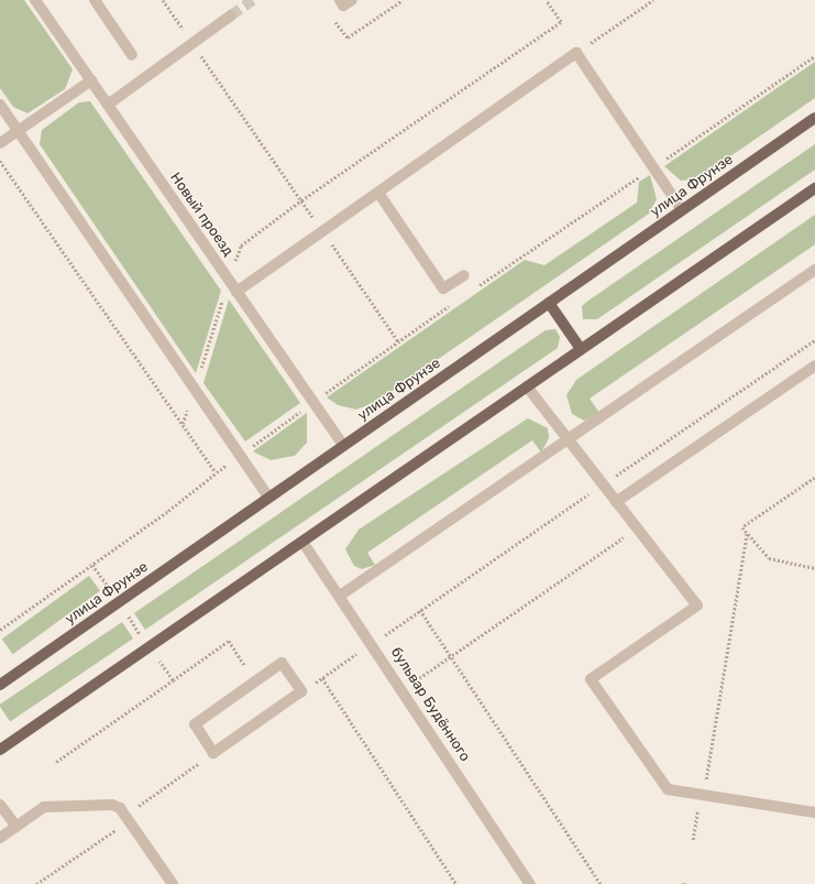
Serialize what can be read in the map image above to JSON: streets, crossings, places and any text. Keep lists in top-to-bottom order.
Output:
{
  "streets": {
    "main road": ["улица Фрунзе"],
    "street": ["Новый проезд", "бульвар Будённого"]
  },
  "crossings": [
    ["улица Фрунзе", "Новый проезд"]
  ]
}
